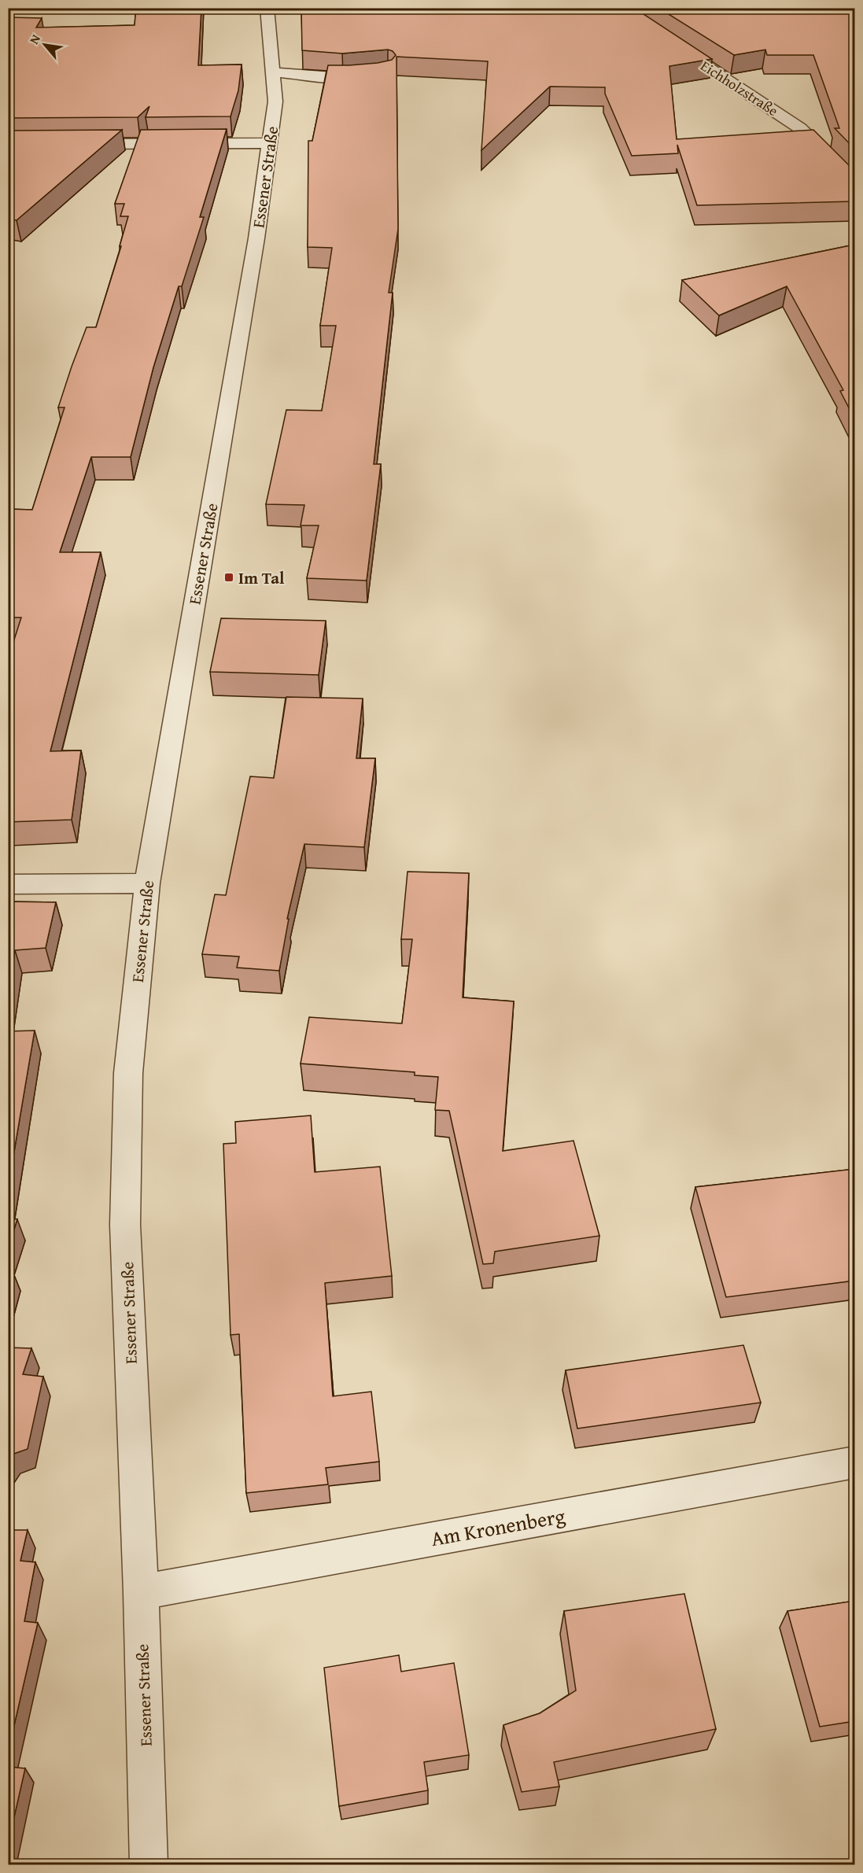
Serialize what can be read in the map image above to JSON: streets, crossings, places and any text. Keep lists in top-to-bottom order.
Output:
{
  "streets": {
    "street": ["Eichholzstraße", "Essener Straße", "Am Kronenberg"]
  },
  "crossings": [
    ["Essener Straße", "Am Kronenberg"]
  ],
  "places": {
    "transit": ["Im Tal"]
  },
  "north": "top left"
}
